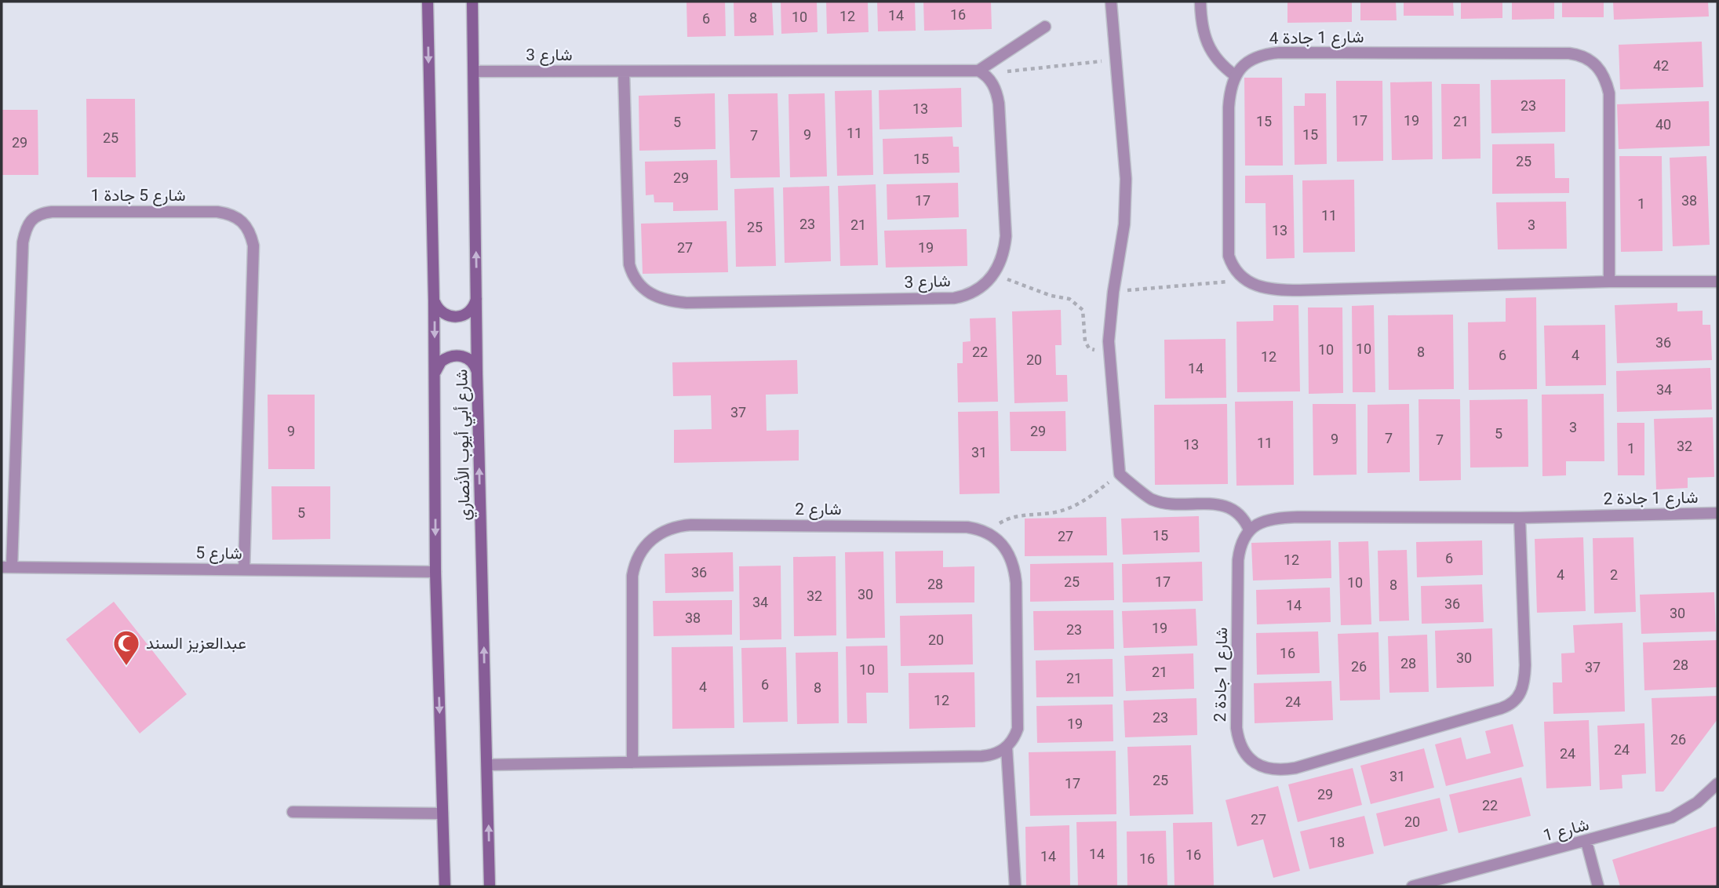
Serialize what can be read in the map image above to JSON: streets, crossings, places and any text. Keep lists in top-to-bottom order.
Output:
{
  "streets": {
    "street": [
      "شارع 1 جادة 4",
      "شارع 3",
      "شارع 5 جادة 1",
      "شارع أبي أيوب الأنصاري",
      "شارع 1 جادة 2",
      "شارع 2",
      "شارع 5",
      "شارع 1"
    ]
  },
  "crossings": [
    ["شارع 3", "شارع أبي أيوب الأنصاري"],
    ["شارع 5 جادة 1", "شارع 5"],
    ["شارع أبي أيوب الأنصاري", "شارع 5"]
  ],
  "places": {
    "mosque": ["عبدالعزيز السند"]
  },
  "house_numbers": [
    "16",
    "14",
    "12",
    "10",
    "8",
    "6",
    "42",
    "23",
    "13",
    "17",
    "19",
    "15",
    "21",
    "5",
    "40",
    "11",
    "9",
    "15",
    "7",
    "25",
    "29",
    "15",
    "25",
    "29",
    "17",
    "38",
    "1",
    "11",
    "23",
    "21",
    "3",
    "25",
    "13",
    "27",
    "19",
    "36",
    "10",
    "10",
    "22",
    "8",
    "6",
    "4",
    "12",
    "20",
    "14",
    "34",
    "37",
    "3",
    "9",
    "29",
    "5",
    "7",
    "9",
    "7",
    "11",
    "13",
    "32",
    "1",
    "31",
    "5",
    "15",
    "27",
    "6",
    "12",
    "36",
    "4",
    "2",
    "25",
    "17",
    "10",
    "28",
    "8",
    "30",
    "32",
    "34",
    "36",
    "14",
    "30",
    "38",
    "19",
    "23",
    "20",
    "16",
    "30",
    "28",
    "28",
    "26",
    "37",
    "10",
    "21",
    "21",
    "6",
    "4",
    "8",
    "12",
    "24",
    "23",
    "19",
    "26",
    "24",
    "24",
    "31",
    "25",
    "17",
    "29",
    "22",
    "27",
    "20",
    "18",
    "14",
    "16",
    "14",
    "16"
  ]
}
